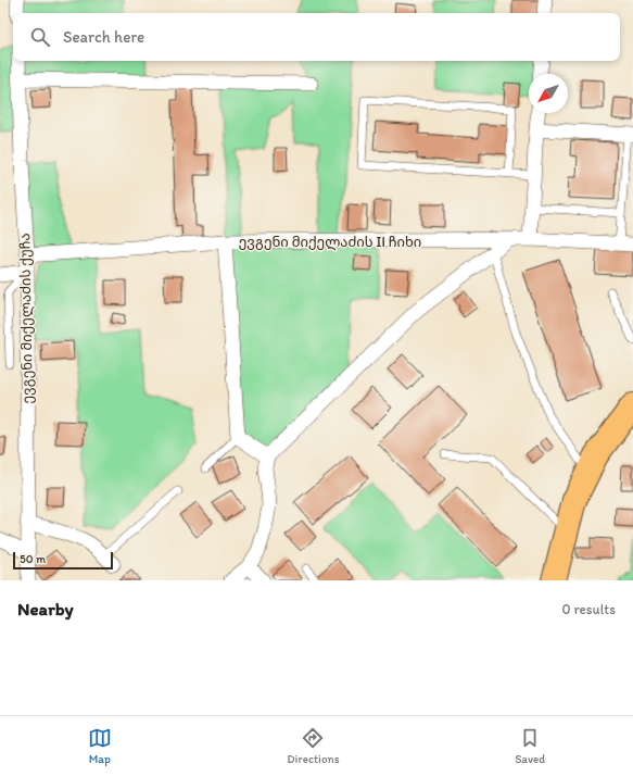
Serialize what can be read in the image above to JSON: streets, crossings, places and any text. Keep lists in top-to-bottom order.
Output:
{
  "streets": {
    "street": ["ევგენი მიქელაძის II ჩიხი", "ევგენი მიქელაძის ქუჩა"]
  },
  "crossings": [
    ["ევგენი მიქელაძის II ჩიხი", "ევგენი მიქელაძის ქუჩა"]
  ],
  "scale_bar": "50 m",
  "north": "bottom left",
  "page": {
    "search": "Search here",
    "scale": "50 m",
    "heading": ["Nearby", "0 results"],
    "nav": ["Map", "Directions", "Saved"]
  }
}
